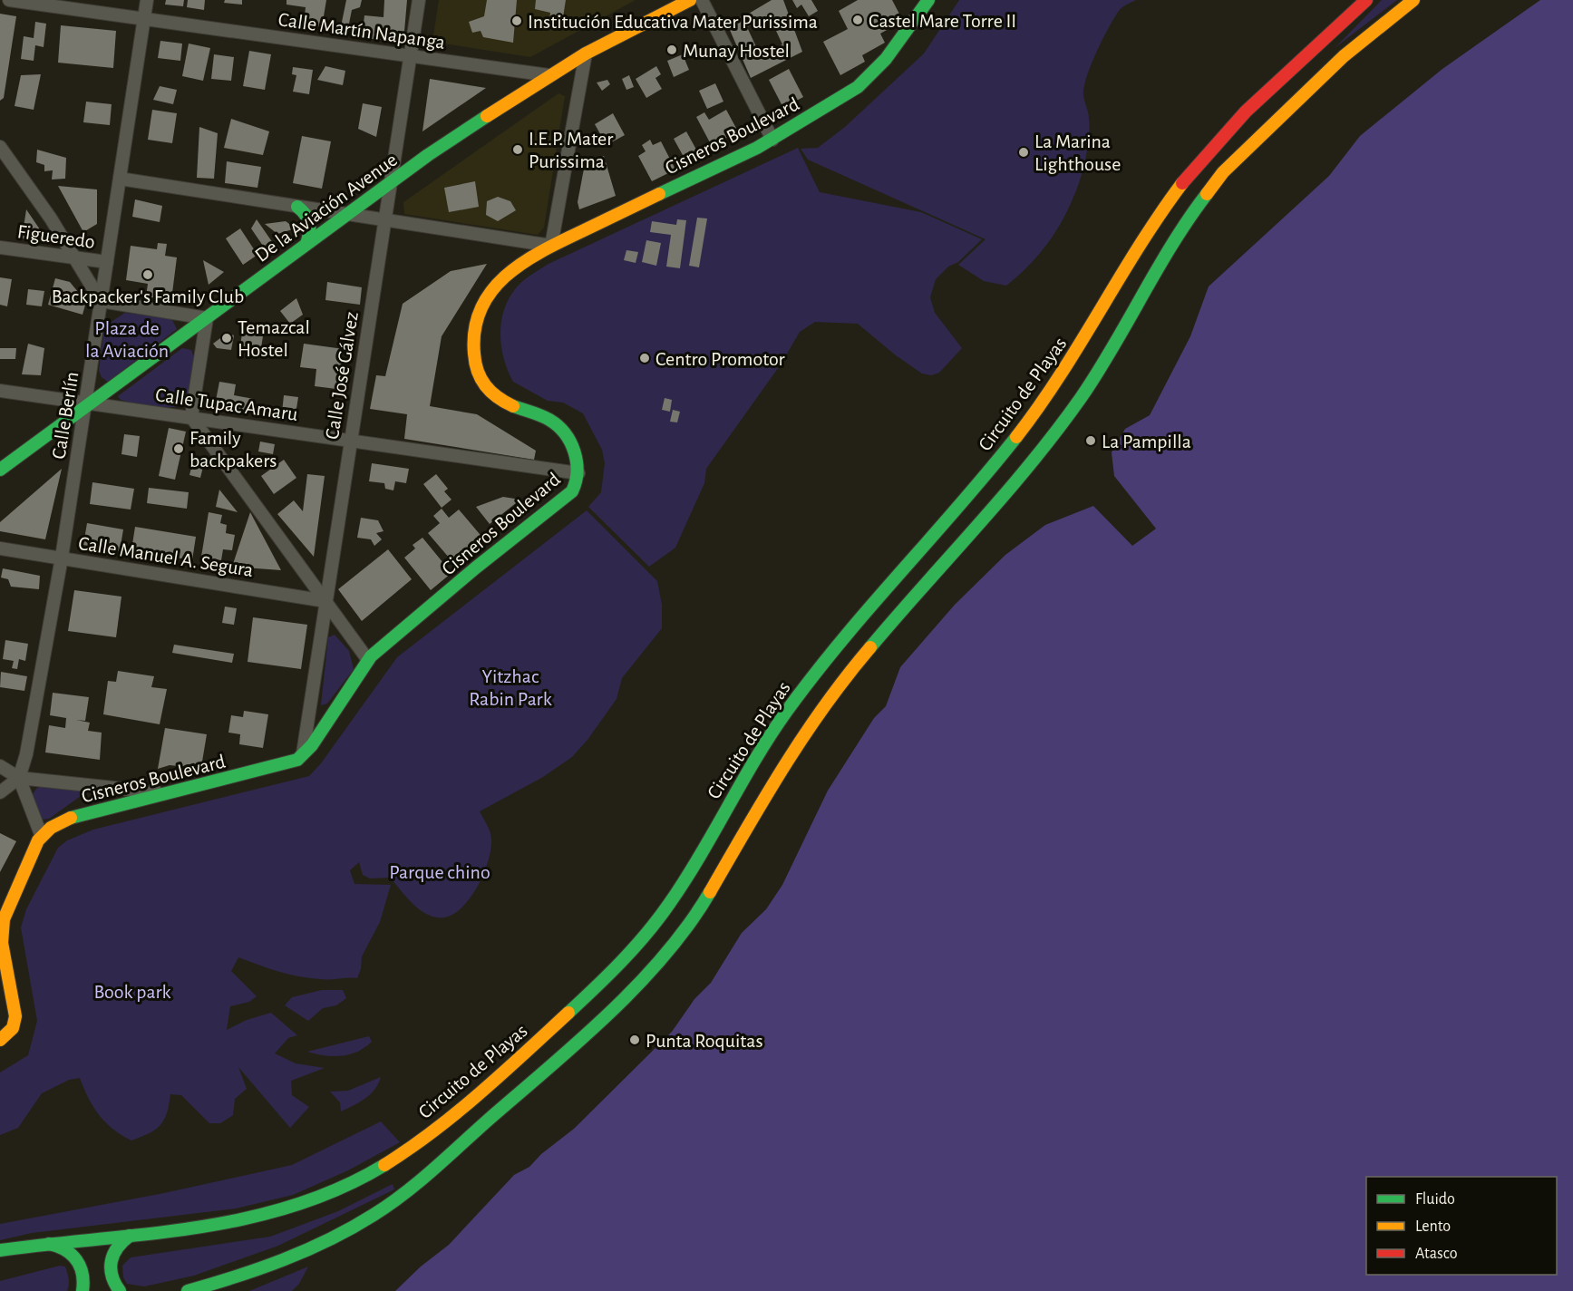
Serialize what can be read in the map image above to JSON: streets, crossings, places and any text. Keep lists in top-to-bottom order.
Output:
{
  "streets": {
    "main road": ["Cisneros Boulevard", "De la Aviación Avenue", "Circuito de Playas"],
    "street": [
      "Calle Martín Napanga",
      "Figueredo",
      "Calle José Gálvez",
      "Calle Tupac Amaru",
      "Calle Berlín",
      "Calle Manuel A. Segura"
    ]
  },
  "crossings": [
    ["Calle Martín Napanga", "De la Aviación Avenue"],
    ["Calle Martín Napanga", "Calle José Gálvez"],
    ["Calle Martín Napanga", "Calle Berlín"],
    ["Cisneros Boulevard", "Calle José Gálvez"],
    ["Cisneros Boulevard", "Calle Tupac Amaru"],
    ["De la Aviación Avenue", "Calle José Gálvez"],
    ["De la Aviación Avenue", "Calle Tupac Amaru"],
    ["De la Aviación Avenue", "Calle Berlín"],
    ["Figueredo", "Calle Berlín"],
    ["Calle José Gálvez", "Calle Tupac Amaru"],
    ["Calle José Gálvez", "Calle Manuel A. Segura"],
    ["Calle Tupac Amaru", "Calle Berlín"],
    ["Calle Berlín", "Calle Manuel A. Segura"]
  ],
  "parks": [
    "Plaza de la Aviación",
    "Yitzhac Rabin Park",
    "Parque chino",
    "Book park"
  ],
  "places": [
    "Castel Mare Torre II",
    "Institución Educativa Mater Purissima",
    "Munay Hostel",
    "I.E.P. Mater Purissima",
    "La Marina Lighthouse",
    "Backpacker's Family Club",
    "Temazcal Hostel",
    "Centro Promotor",
    "La Pampilla",
    "Family backpakers",
    "Punta Roquitas"
  ],
  "legend": ["Fluido", "Lento", "Atasco"]
}
